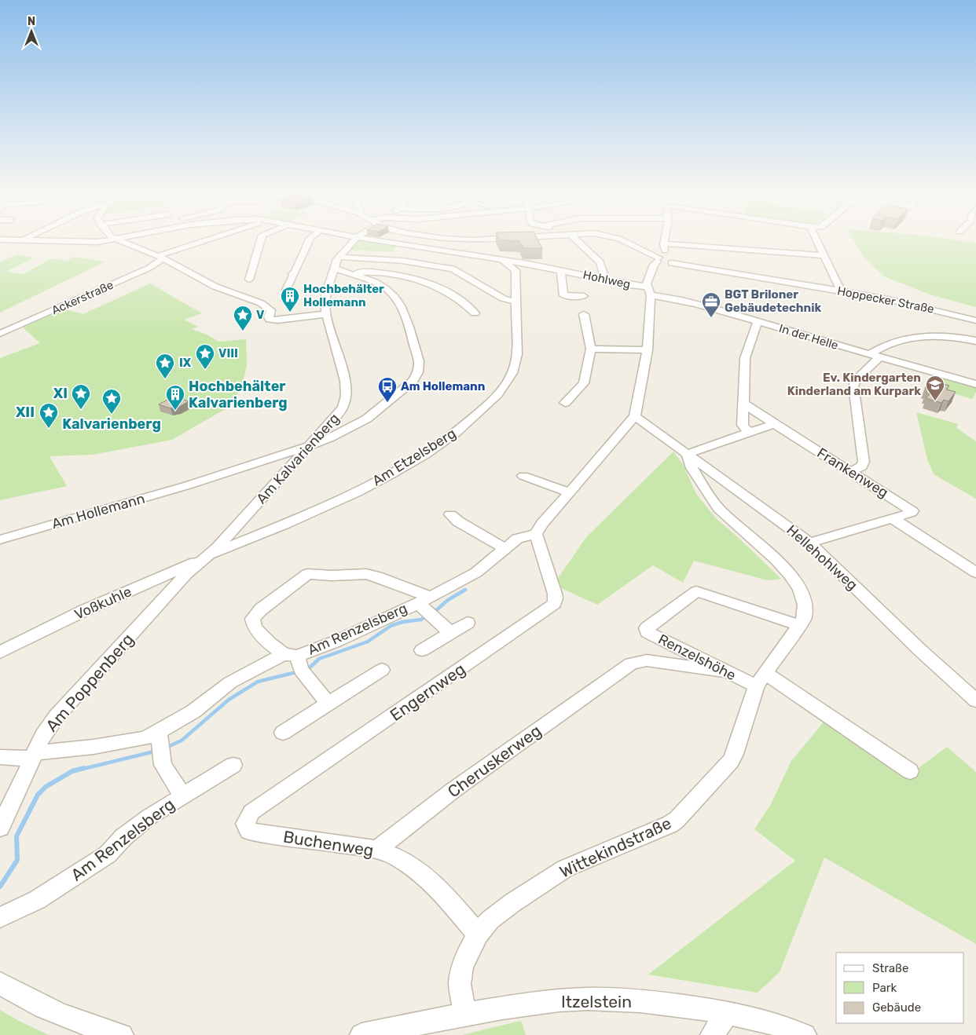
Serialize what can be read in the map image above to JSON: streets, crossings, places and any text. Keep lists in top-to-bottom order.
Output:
{
  "streets": {
    "street": [
      "Hohlweg",
      "Ackerstraße",
      "Hoppecker Straße",
      "In der Helle",
      "Am Etzelsberg",
      "Am Kalvarienberg",
      "Frankenweg",
      "Am Hollemann",
      "Hellehohlweg",
      "Voßkuhle",
      "Am Renzelsberg",
      "Renzelshöhe",
      "Am Poppenberg",
      "Engernweg",
      "Cheruskerweg",
      "Buchenweg",
      "Wittekindstraße",
      "Itzelstein"
    ]
  },
  "crossings": [
    ["Hohlweg", "In der Helle"],
    ["Hohlweg", "Am Etzelsberg"],
    ["Am Etzelsberg", "Am Kalvarienberg"],
    ["Am Etzelsberg", "Voßkuhle"],
    ["Am Etzelsberg", "Am Poppenberg"],
    ["Am Kalvarienberg", "Am Hollemann"],
    ["Am Kalvarienberg", "Voßkuhle"],
    ["Am Kalvarienberg", "Am Poppenberg"],
    ["Frankenweg", "Hellehohlweg"],
    ["Hellehohlweg", "Wittekindstraße"],
    ["Voßkuhle", "Am Poppenberg"],
    ["Am Renzelsberg", "Am Poppenberg"],
    ["Am Renzelsberg", "Engernweg"],
    ["Renzelshöhe", "Cheruskerweg"],
    ["Renzelshöhe", "Wittekindstraße"],
    ["Engernweg", "Buchenweg"],
    ["Cheruskerweg", "Buchenweg"],
    ["Buchenweg", "Wittekindstraße"],
    ["Wittekindstraße", "Itzelstein"]
  ],
  "places": {
    "building": ["Hochbehälter Hollemann", "Hochbehälter Kalvarienberg"],
    "office": ["BGT Briloner Gebäudetechnik"],
    "place": [
      "V",
      "VIII",
      "IX",
      "XI",
      "Kalvarienberg",
      "XII"
    ],
    "school or university": ["Ev. Kindergarten Kinderland am Kurpark"],
    "bus stop": ["Am Hollemann"]
  },
  "legend": ["Straße", "Park", "Gebäude"],
  "north": "top"
}
